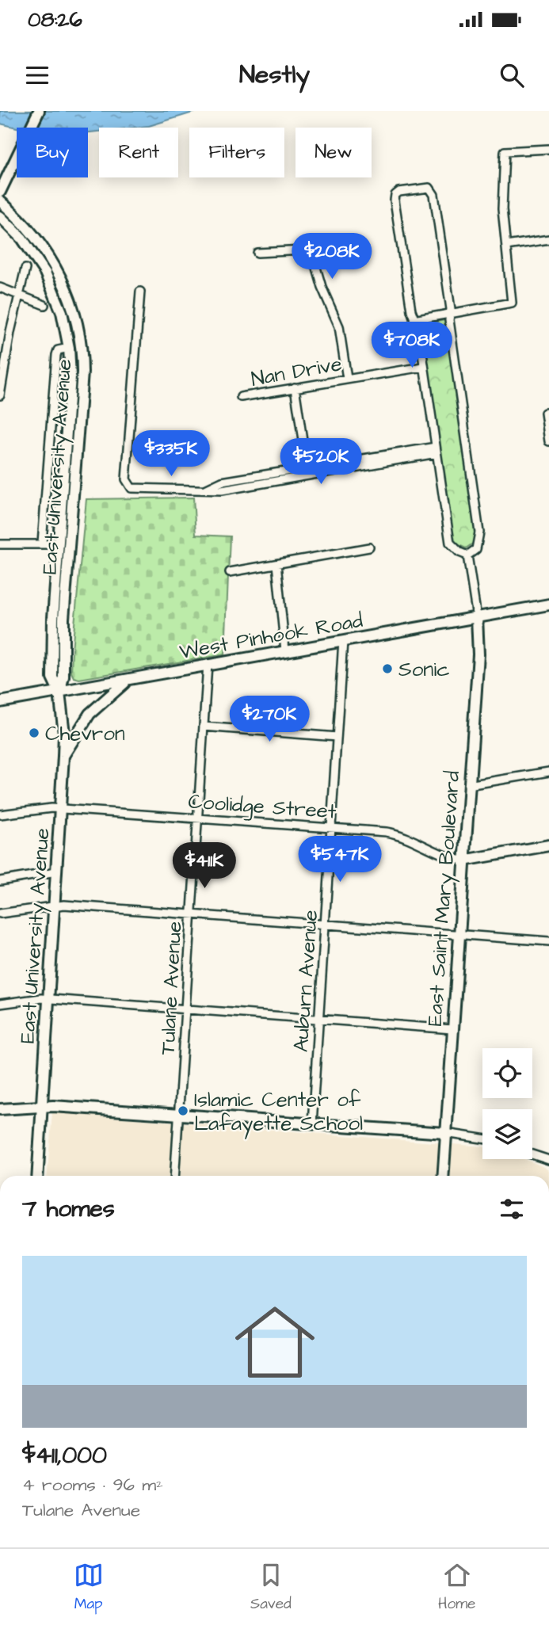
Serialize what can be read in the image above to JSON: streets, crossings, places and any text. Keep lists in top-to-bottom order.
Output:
{
  "streets": {
    "main road": [
      "East University Avenue",
      "West Pinhook Road",
      "Coolidge Street",
      "East Saint Mary Boulevard"
    ],
    "street": ["Nan Drive", "Auburn Avenue", "Tulane Avenue"]
  },
  "crossings": [
    ["East University Avenue", "West Pinhook Road"],
    ["East University Avenue", "Coolidge Street"],
    ["West Pinhook Road", "East Saint Mary Boulevard"],
    ["West Pinhook Road", "Auburn Avenue"],
    ["West Pinhook Road", "Tulane Avenue"],
    ["Coolidge Street", "East Saint Mary Boulevard"],
    ["Coolidge Street", "Auburn Avenue"],
    ["Coolidge Street", "Tulane Avenue"]
  ],
  "places": ["Sonic", "Chevron", "Islamic Center of Lafayette School"],
  "page": {
    "status": "08:26",
    "header": "Nestly",
    "chip": [
      "Buy",
      "Rent",
      "Filters",
      "New"
    ],
    "price": [
      "$208K",
      "$708K",
      "$335K",
      "$520K",
      "$270K",
      "$547K",
      "$411K"
    ],
    "heading": "7 homes",
    "list": [
      {
        "name": "$411,000",
        "note": "4 rooms · 96 m² · Tulane Avenue"
      }
    ],
    "tabs": ["Map", "Saved", "Home"]
  }
}
